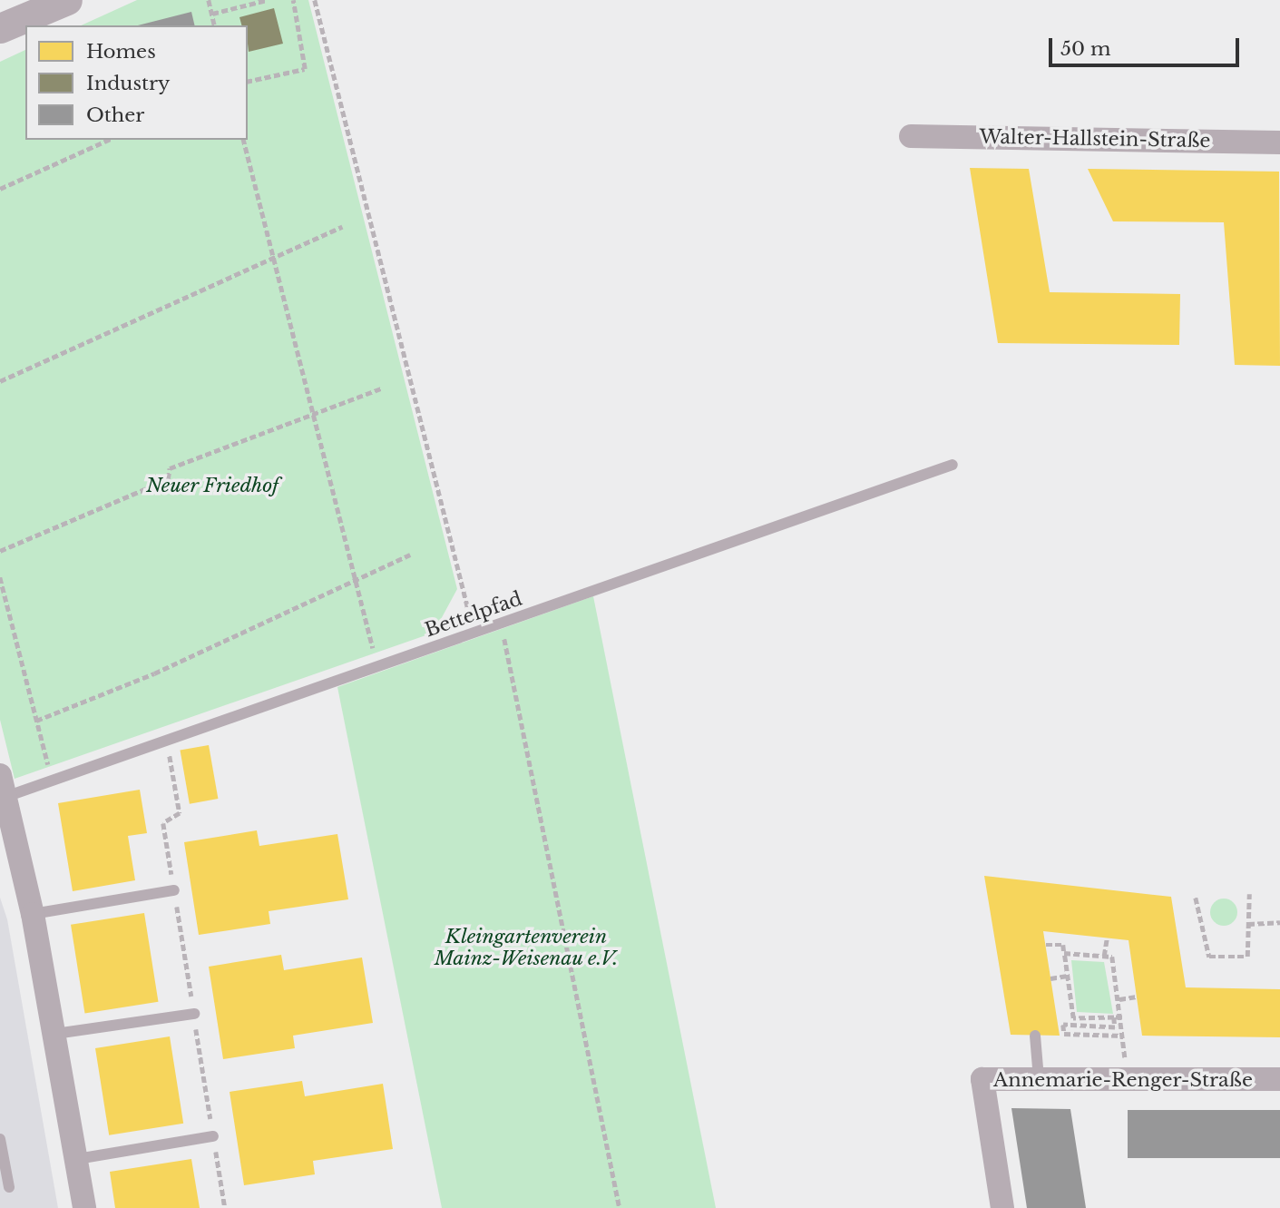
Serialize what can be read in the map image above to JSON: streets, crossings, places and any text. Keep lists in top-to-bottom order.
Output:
{
  "streets": {
    "street": ["Walter-Hallstein-Straße", "Annemarie-Renger-Straße"],
    "lane": ["Bettelpfad"]
  },
  "parks": ["Neuer Friedhof", "Kleingartenverein Mainz-Weisenau e.V."],
  "legend": ["Homes", "Industry", "Other"],
  "scale_bar": "50 m"
}
